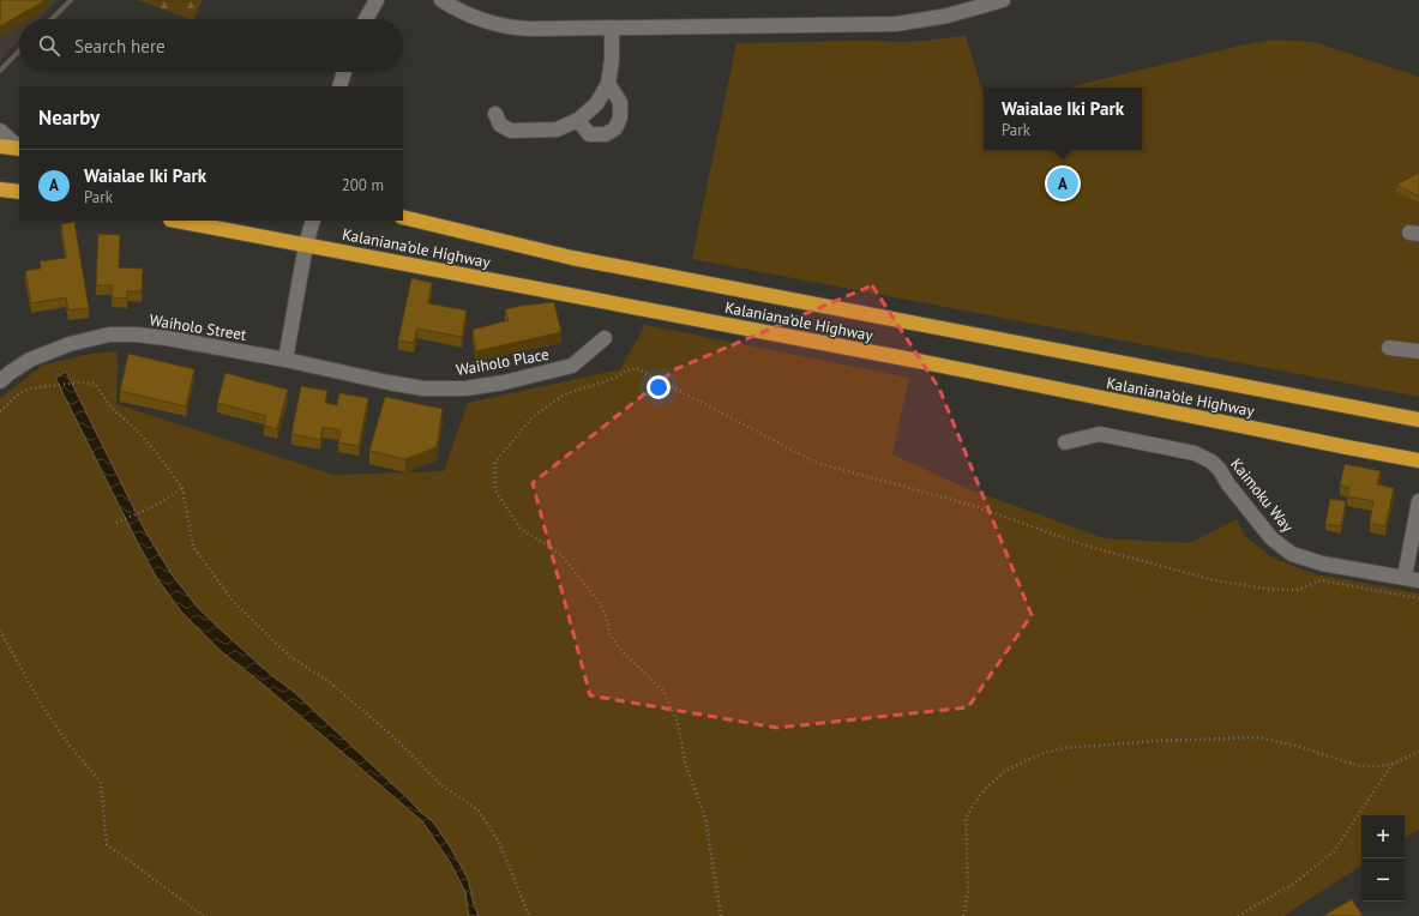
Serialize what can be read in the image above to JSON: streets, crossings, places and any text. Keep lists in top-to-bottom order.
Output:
{
  "streets": {
    "highway": ["Kalaniana’ole Highway"],
    "street": ["Waiholo Street", "Waiholo Place", "Kaimoku Way"]
  },
  "crossings": [
    ["Waiholo Street", "Waiholo Place"]
  ],
  "page": {
    "search": "Search here",
    "heading": "Nearby",
    "popup": ["Waialae Iki Park", "Park"],
    "list": [
      {
        "mark": "A",
        "name": "Waialae Iki Park",
        "note": "Park",
        "value": "200 m"
      }
    ],
    "pins": "A",
    "map_buttons": ["+", "−"]
  }
}
